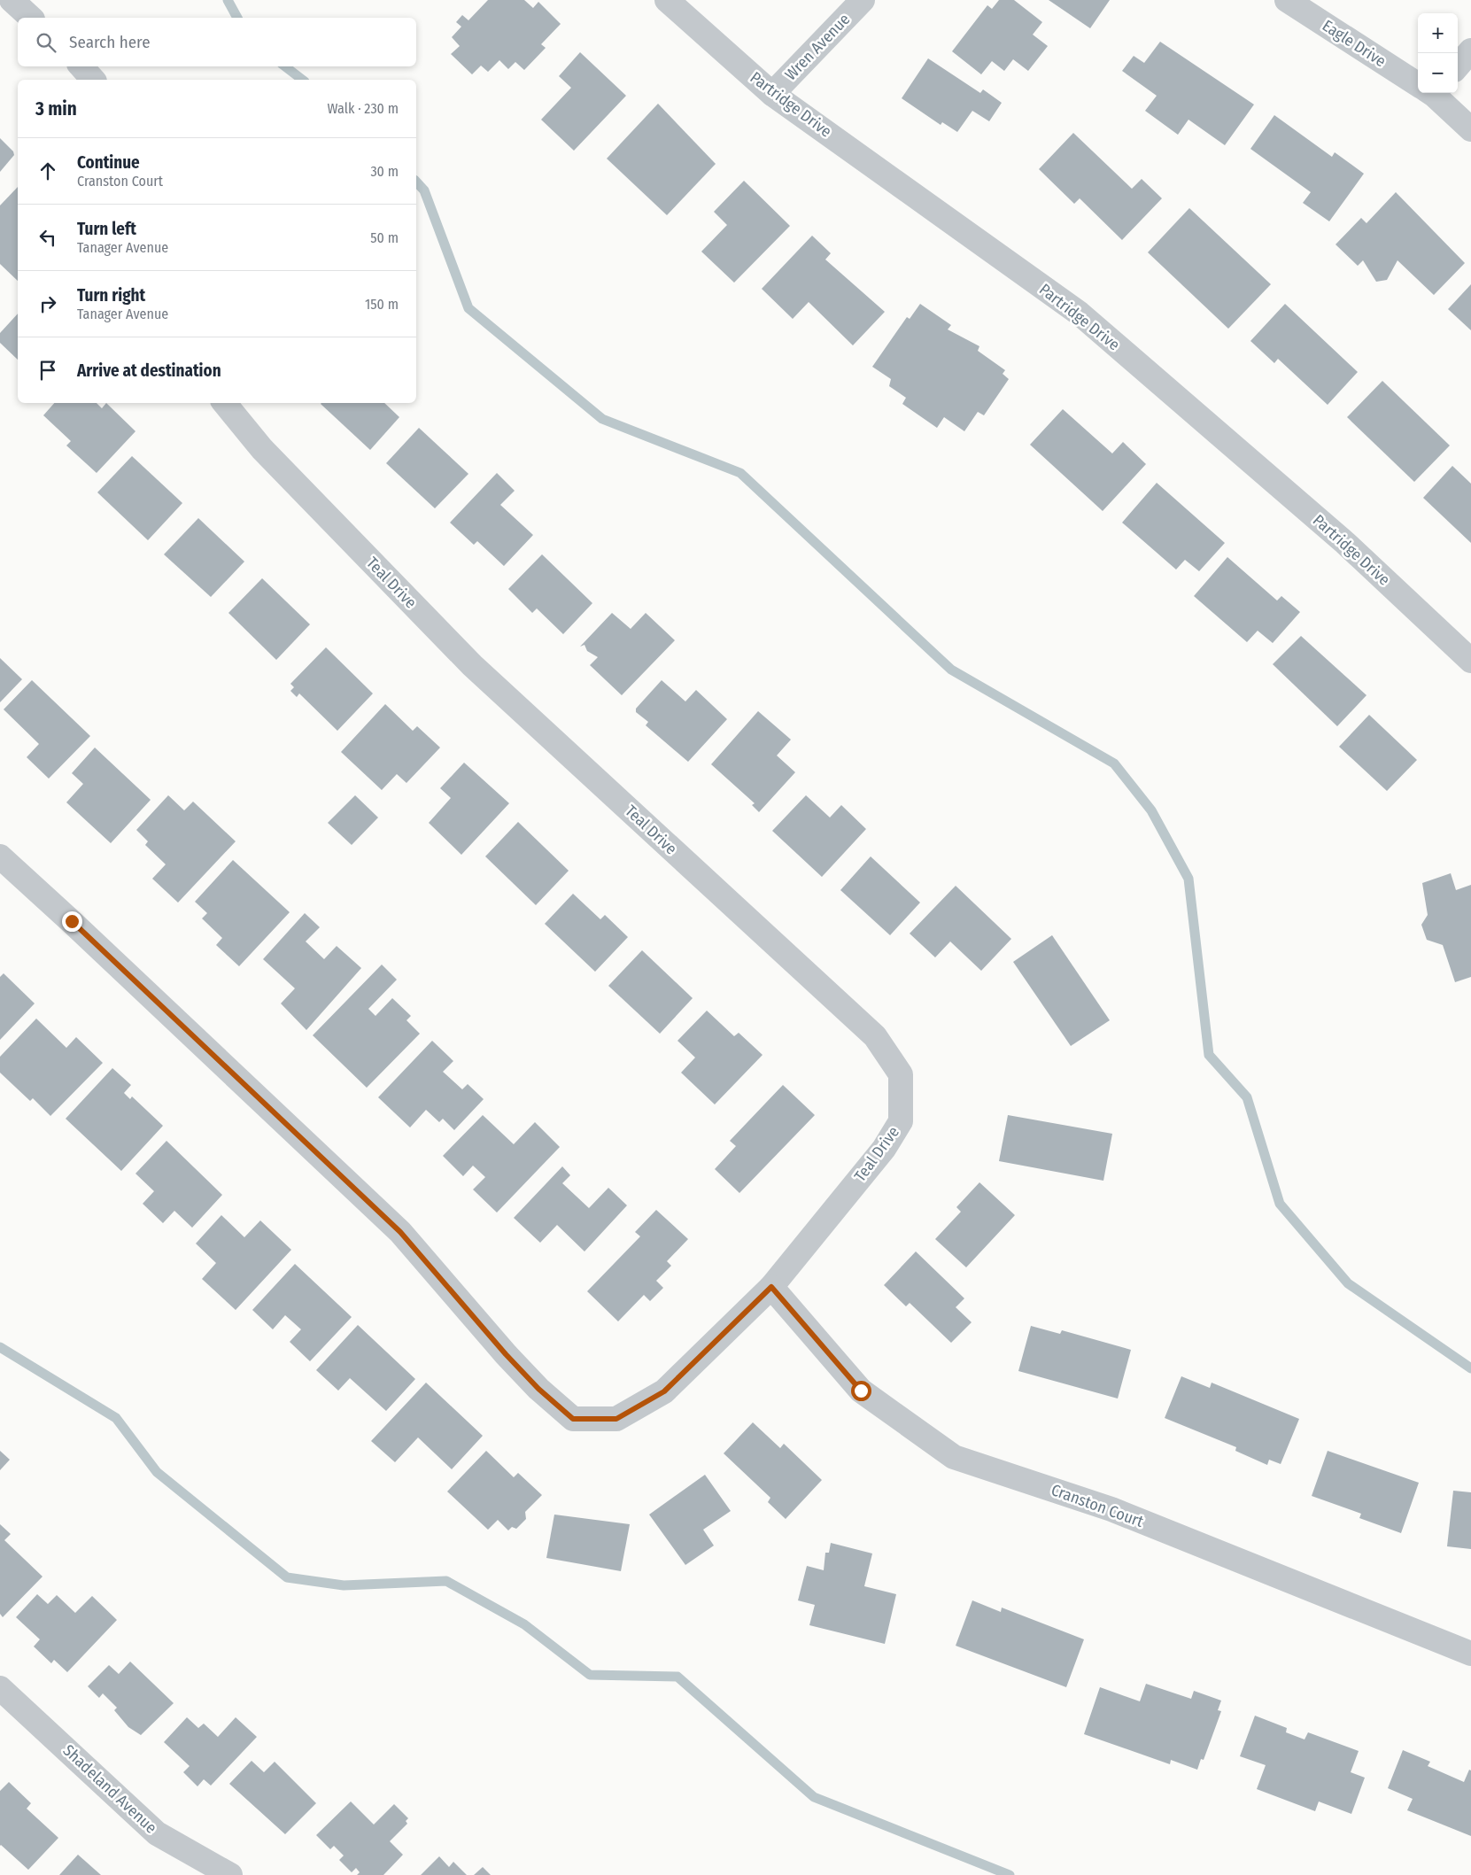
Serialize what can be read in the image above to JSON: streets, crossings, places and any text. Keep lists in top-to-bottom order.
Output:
{
  "streets": {
    "street": [
      "Eagle Drive",
      "Wren Avenue",
      "Partridge Drive",
      "Teal Drive",
      "Cranston Court",
      "Shadeland Avenue"
    ]
  },
  "crossings": [
    ["Wren Avenue", "Partridge Drive"],
    ["Teal Drive", "Cranston Court"]
  ],
  "page": {
    "map_buttons": ["+", "−"],
    "search": "Search here",
    "heading": ["3 min", "Walk · 230 m"],
    "list": [
      ["Continue", "Cranston Court", "30 m"],
      ["Turn left", "Tanager Avenue", "50 m"],
      ["Turn right", "Tanager Avenue", "150 m"],
      "Arrive at destination"
    ]
  }
}
